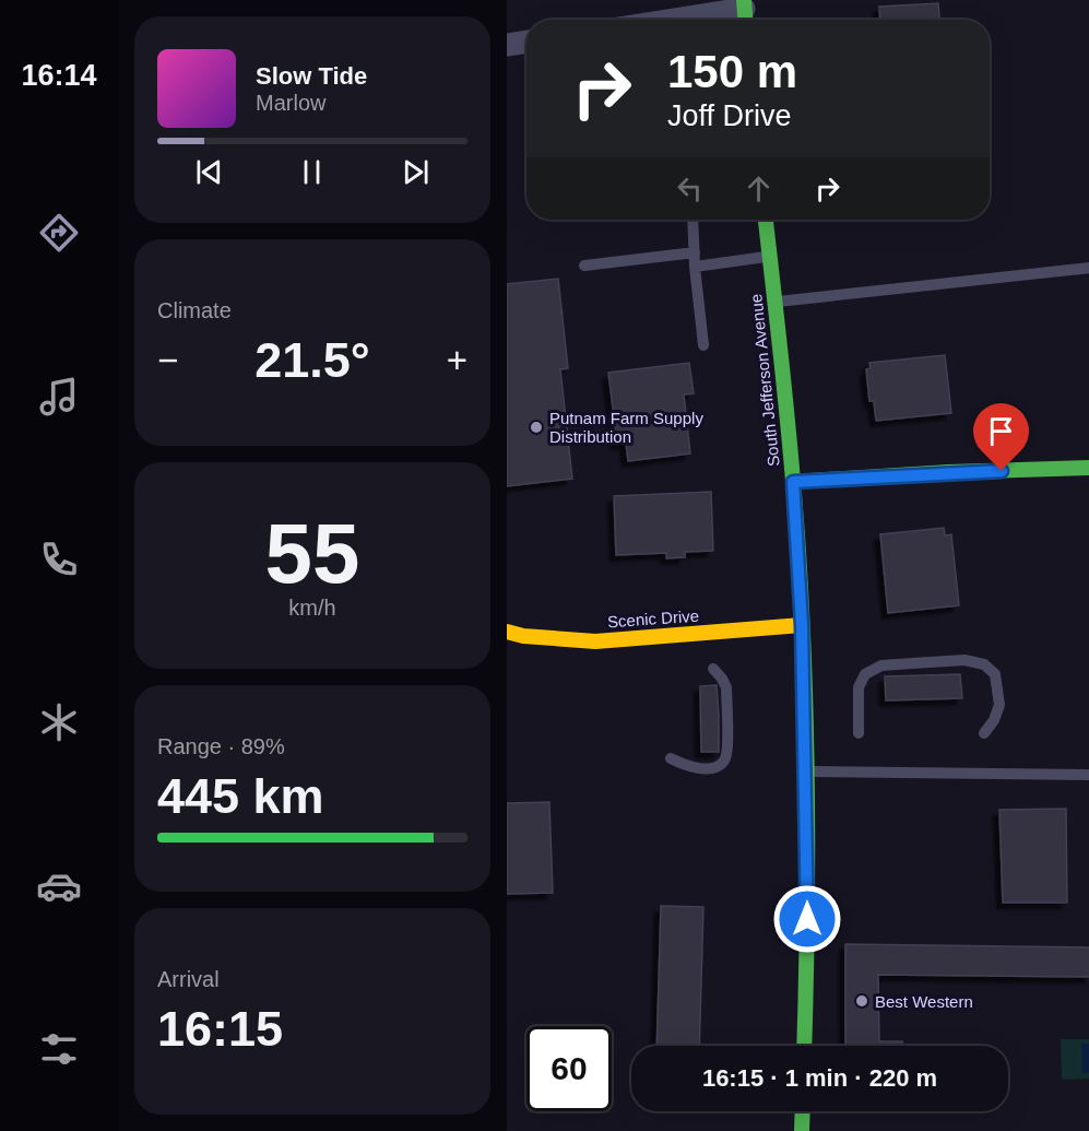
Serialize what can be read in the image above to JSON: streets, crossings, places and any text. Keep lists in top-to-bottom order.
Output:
{
  "streets": {
    "main road": ["South Jefferson Avenue", "Scenic Drive"]
  },
  "crossings": [
    ["South Jefferson Avenue", "Scenic Drive"]
  ],
  "places": ["Putnam Farm Supply Distribution", "Best Western"],
  "page": {
    "tabs": "16:14",
    "turn": ["150 m", "Joff Drive"],
    "song": ["Slow Tide", "Marlow"],
    "tile": [
      "Climate",
      ["55", "km/h"],
      ["Range · 89%", "445 km"],
      ["Arrival", "16:15"]
    ],
    "heat": ["−", "21.5°", "+"],
    "limit": "60",
    "trip": "16:15 · 1 min · 220 m"
  }
}
